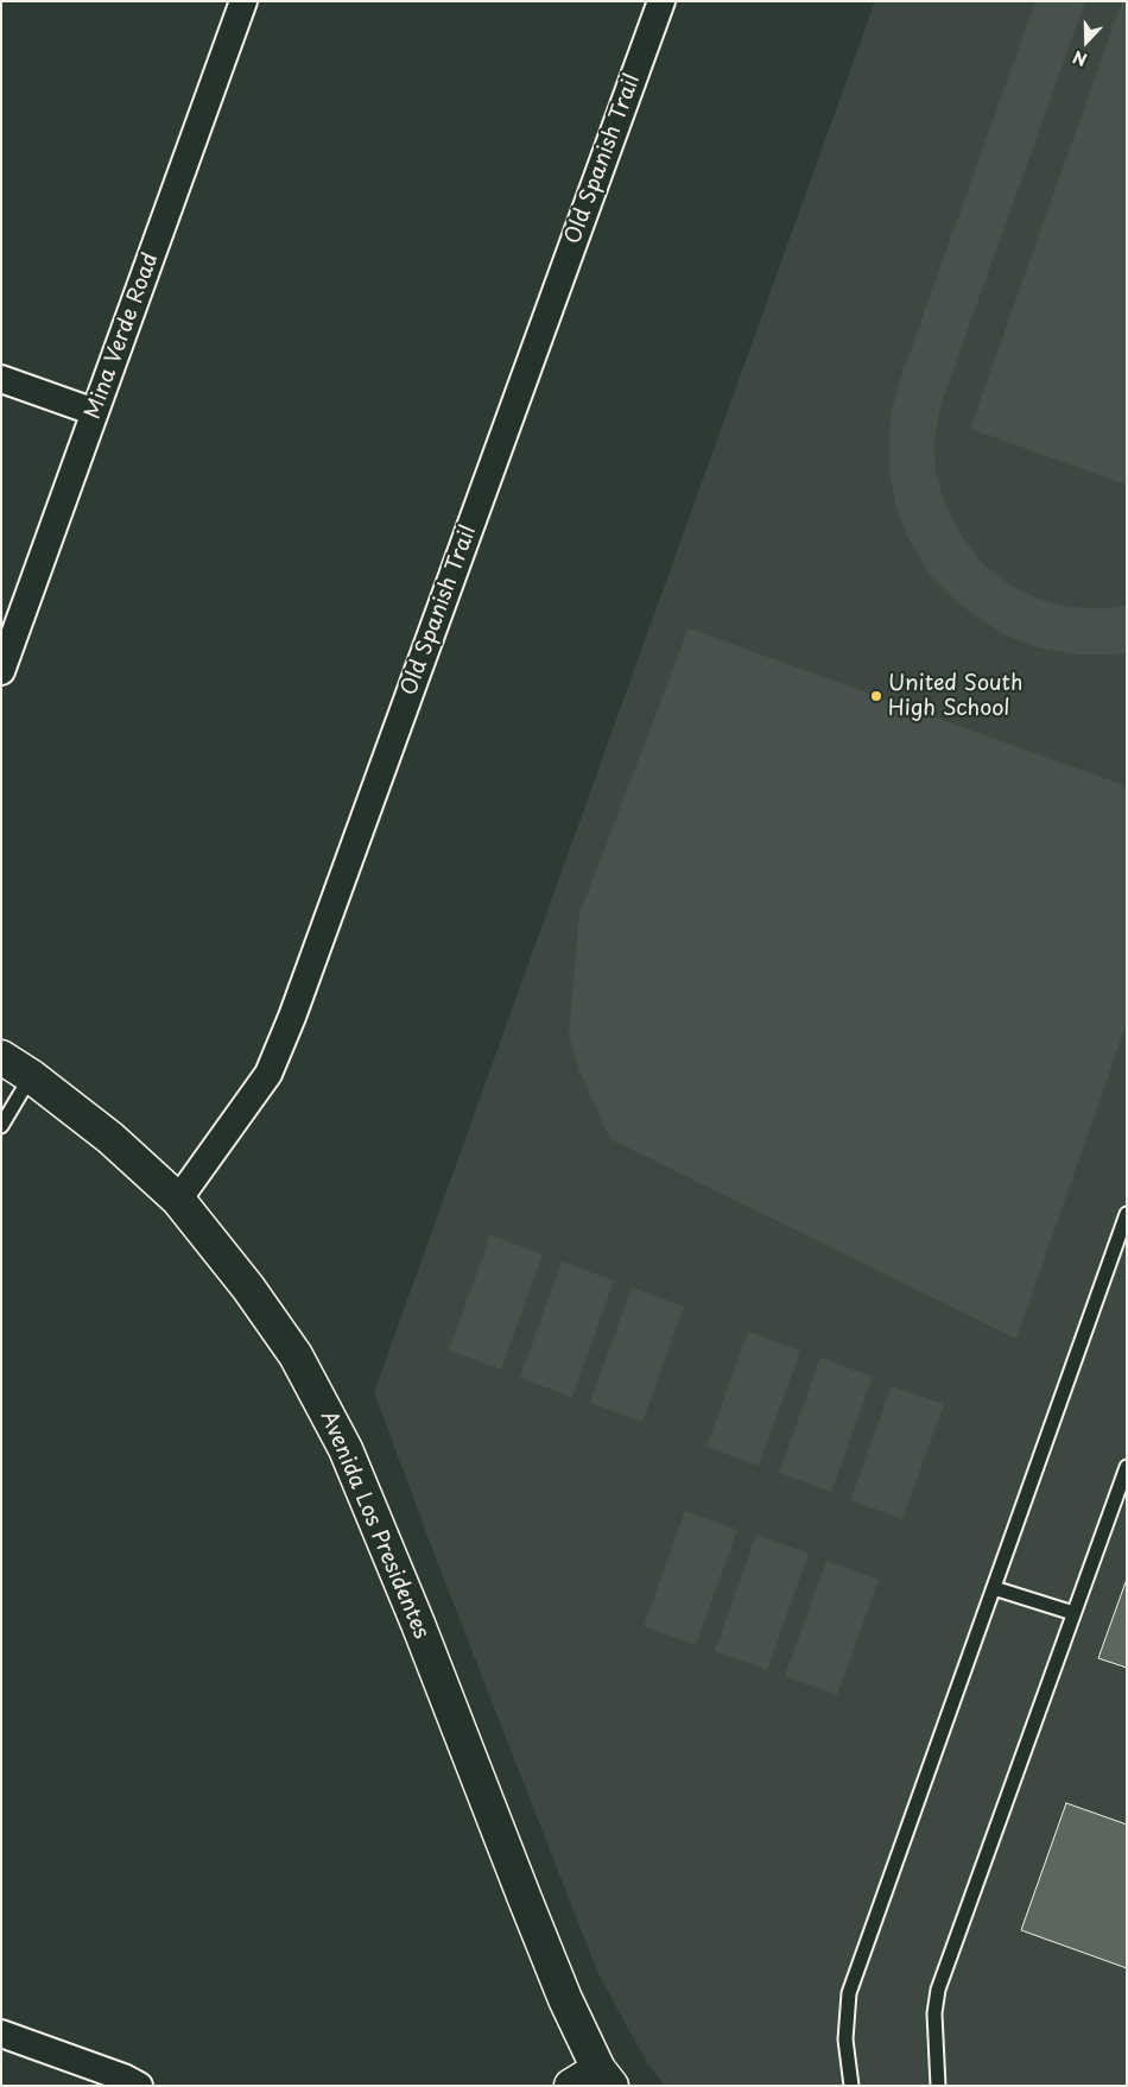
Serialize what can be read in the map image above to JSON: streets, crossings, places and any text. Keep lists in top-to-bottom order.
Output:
{
  "streets": {
    "main road": ["Avenida Los Presidentes"],
    "street": ["Old Spanish Trail", "Mina Verde Road"]
  },
  "crossings": [
    ["Old Spanish Trail", "Avenida Los Presidentes"]
  ],
  "places": ["United South High School"],
  "north": "bottom"
}
